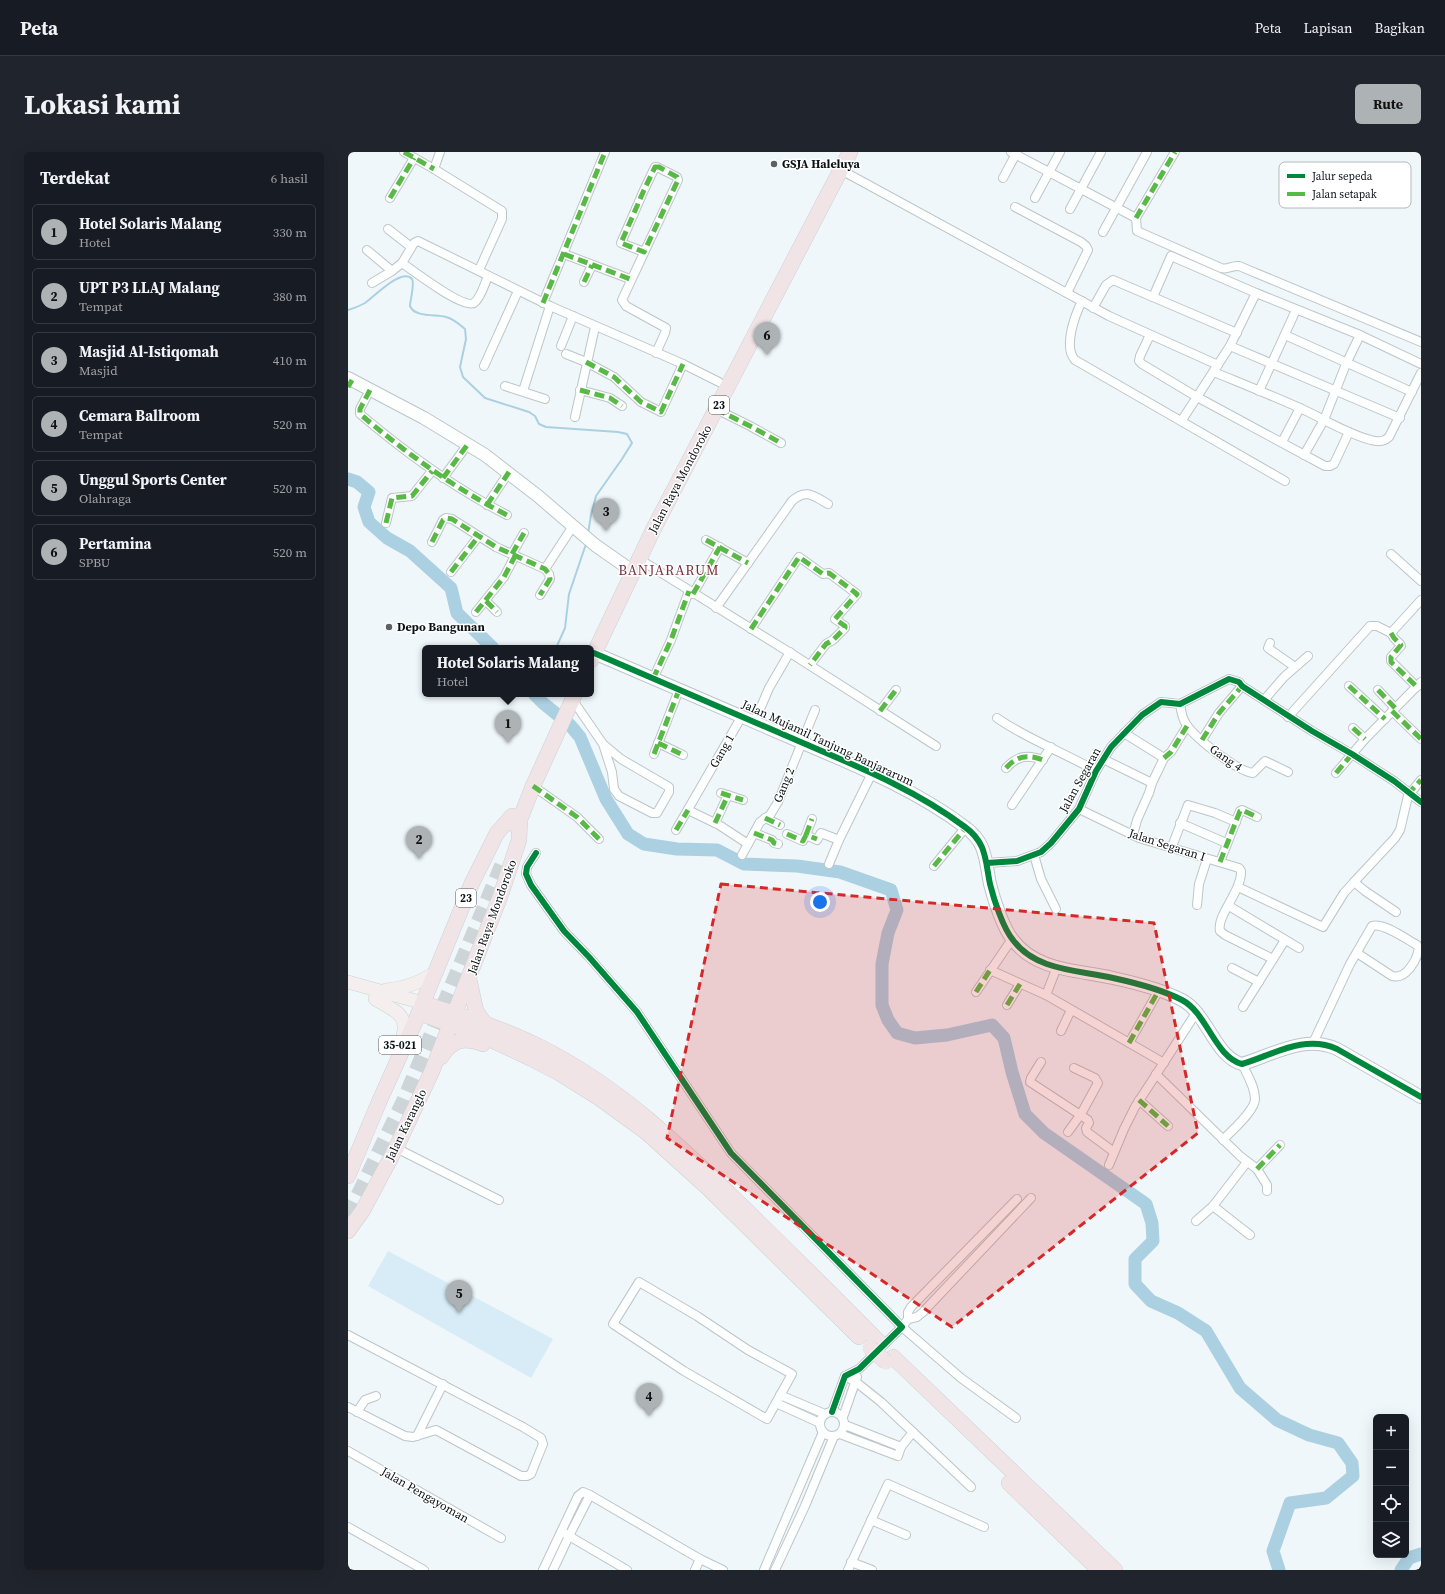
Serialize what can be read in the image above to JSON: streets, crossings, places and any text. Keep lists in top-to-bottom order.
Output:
{
  "streets": {
    "highway": ["23", "Jalan Raya Mondoroko", "Jalan Karanglo"],
    "main road": ["35-021"],
    "street": [
      "Jalan Mujamil Tanjung Banjararum",
      "Gang 1",
      "Gang 4",
      "Jalan Segaran",
      "Gang 2",
      "Jalan Segaran I",
      "Jalan Pengayoman"
    ]
  },
  "crossings": [
    ["23", "Jalan Raya Mondoroko"],
    ["23", "35-021"],
    ["Jalan Raya Mondoroko", "Jalan Karanglo"],
    ["Jalan Mujamil Tanjung Banjararum", "Gang 1"],
    ["Jalan Mujamil Tanjung Banjararum", "Jalan Segaran"],
    ["Jalan Mujamil Tanjung Banjararum", "Gang 2"],
    ["Gang 4", "Jalan Segaran"],
    ["Jalan Segaran", "Jalan Segaran I"]
  ],
  "districts": ["BANJARARUM"],
  "places": ["GSJA Haleluya", "Depo Bangunan"],
  "legend": ["Jalur sepeda", "Jalan setapak"],
  "page": {
    "header": "Peta",
    "nav": ["Peta", "Lapisan", "Bagikan"],
    "buttons": "Rute",
    "title": "Lokasi kami",
    "heading": ["Terdekat", "6 hasil"],
    "list": [
      {
        "mark": "1",
        "name": "Hotel Solaris Malang",
        "note": "Hotel",
        "value": "330 m"
      },
      {
        "mark": "2",
        "name": "UPT P3 LLAJ Malang",
        "note": "Tempat",
        "value": "380 m"
      },
      {
        "mark": "3",
        "name": "Masjid Al-Istiqomah",
        "note": "Masjid",
        "value": "410 m"
      },
      {
        "mark": "4",
        "name": "Cemara Ballroom",
        "note": "Tempat",
        "value": "520 m"
      },
      {
        "mark": "5",
        "name": "Unggul Sports Center",
        "note": "Olahraga",
        "value": "520 m"
      },
      {
        "mark": "6",
        "name": "Pertamina",
        "note": "SPBU",
        "value": "520 m"
      }
    ],
    "pins": [
      "6",
      "3",
      "1",
      "2",
      "5",
      "4"
    ],
    "popup": ["Hotel Solaris Malang", "Hotel"],
    "map_buttons": ["+", "−"]
  }
}
